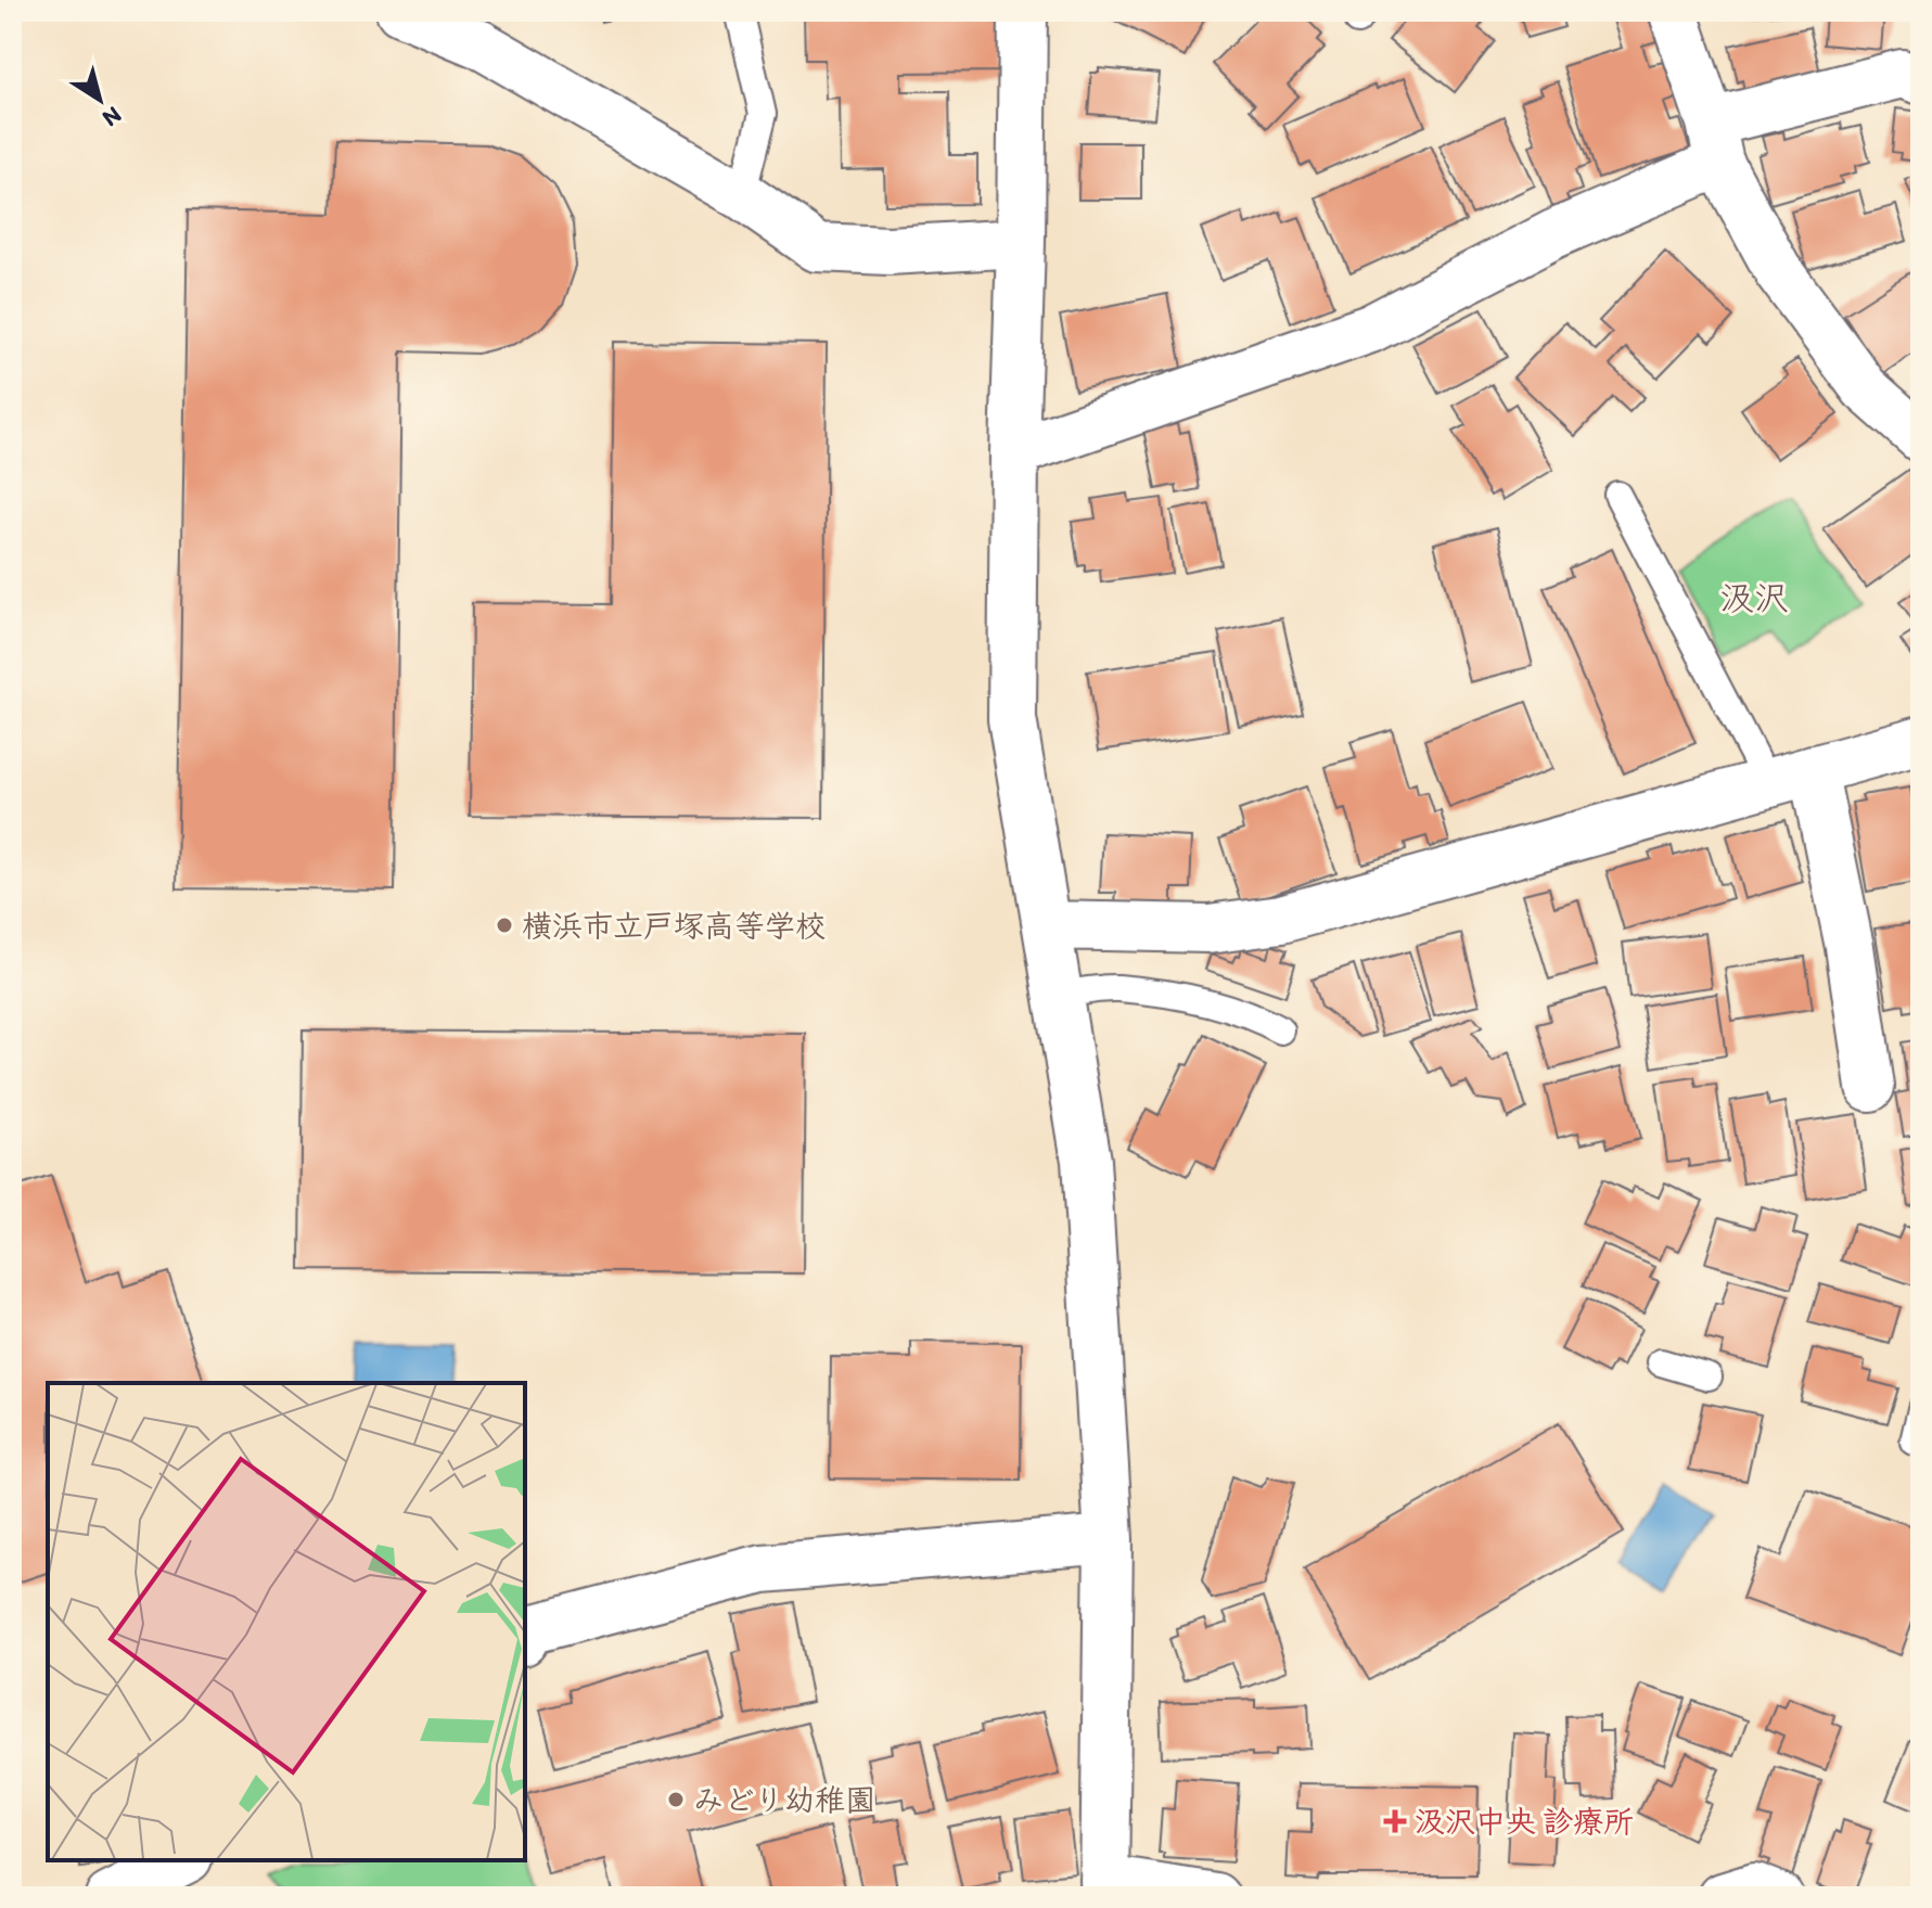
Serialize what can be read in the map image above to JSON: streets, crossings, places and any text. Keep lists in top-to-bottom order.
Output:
{
  "districts": ["汲沢"],
  "places": {
    "other": ["横浜市立戸塚高等学校", "みどり幼稚園"],
    "health": ["汲沢中央 診療所"]
  },
  "north": "bottom right"
}
